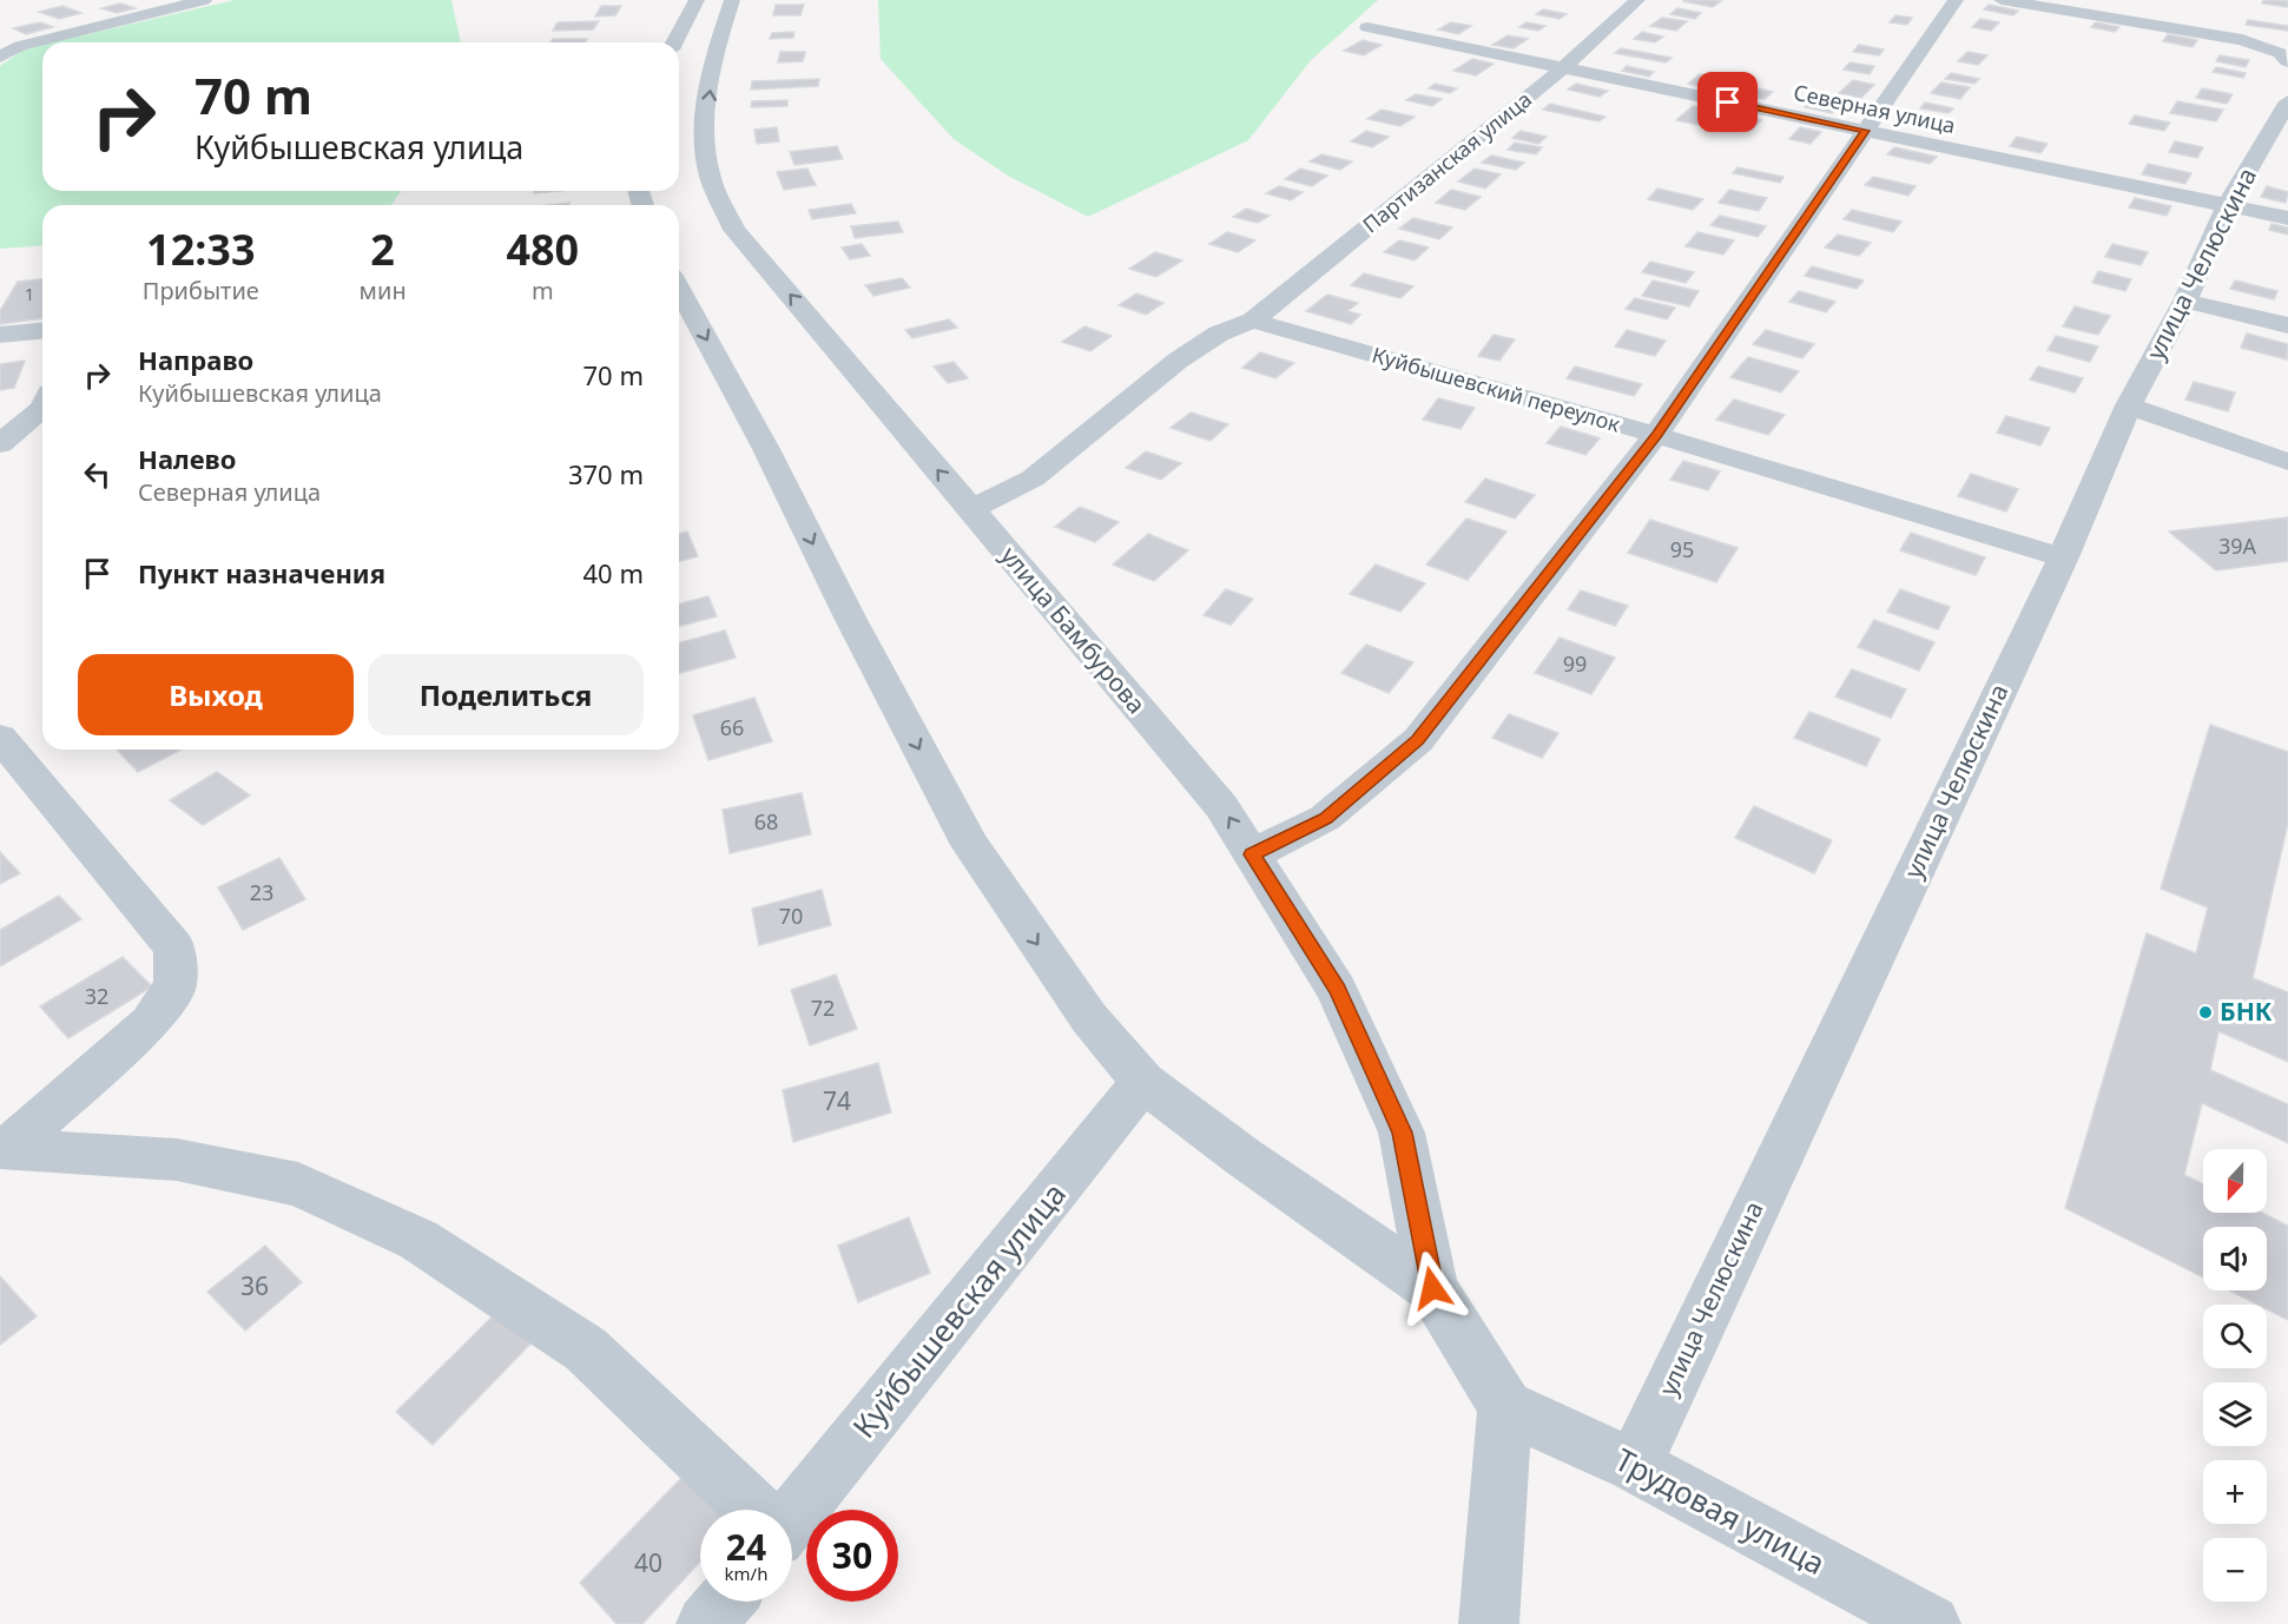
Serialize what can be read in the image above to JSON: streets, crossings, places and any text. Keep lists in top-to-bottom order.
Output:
{
  "streets": {
    "street": [
      "Северная улица",
      "Партизанская улица",
      "улица Челюскина",
      "Куйбышевский переулок",
      "улица Бамбурова",
      "Куйбышевская улица",
      "Трудовая улица"
    ]
  },
  "crossings": [
    ["Северная улица", "Партизанская улица"],
    ["Северная улица", "улица Челюскина"],
    ["Партизанская улица", "Куйбышевский переулок"],
    ["Партизанская улица", "улица Бамбурова"],
    ["улица Челюскина", "Куйбышевский переулок"],
    ["улица Челюскина", "Трудовая улица"]
  ],
  "places": ["БНК"],
  "house_numbers": [
    "1",
    "39А",
    "95",
    "99",
    "66",
    "68",
    "23",
    "70",
    "32",
    "72",
    "74",
    "36",
    "40"
  ],
  "north": "bottom",
  "page": {
    "turn": ["70 m", "Куйбышевская улица"],
    "eta": [
      "12:33",
      "Прибытие",
      "2",
      "мин",
      "480",
      "m"
    ],
    "list": [
      {
        "name": "Направо",
        "note": "Куйбышевская улица",
        "value": "70 m"
      },
      {
        "name": "Налево",
        "note": "Северная улица",
        "value": "370 m"
      },
      {
        "name": "Пункт назначения",
        "value": "40 m"
      }
    ],
    "buttons": ["Выход", "Поделиться"],
    "map_buttons": ["+", "−"],
    "speed": "24 km/h",
    "limit": "30"
  }
}
